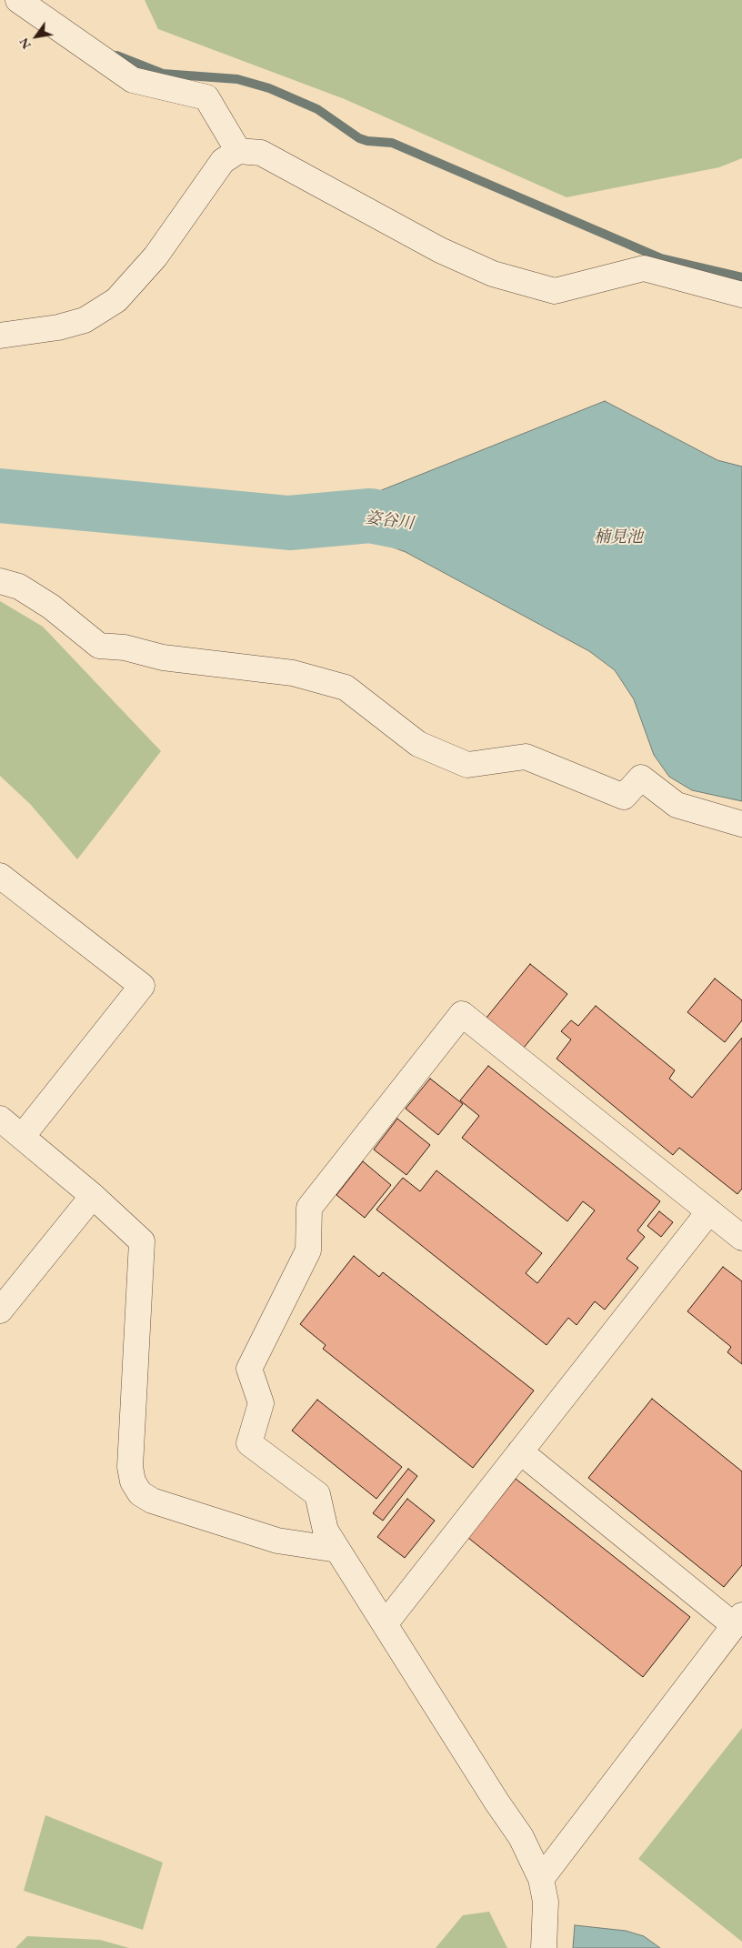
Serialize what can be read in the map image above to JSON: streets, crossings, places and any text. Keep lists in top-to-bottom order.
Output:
{
  "water": ["姿谷川", "楠見池"],
  "north": "bottom left"
}
